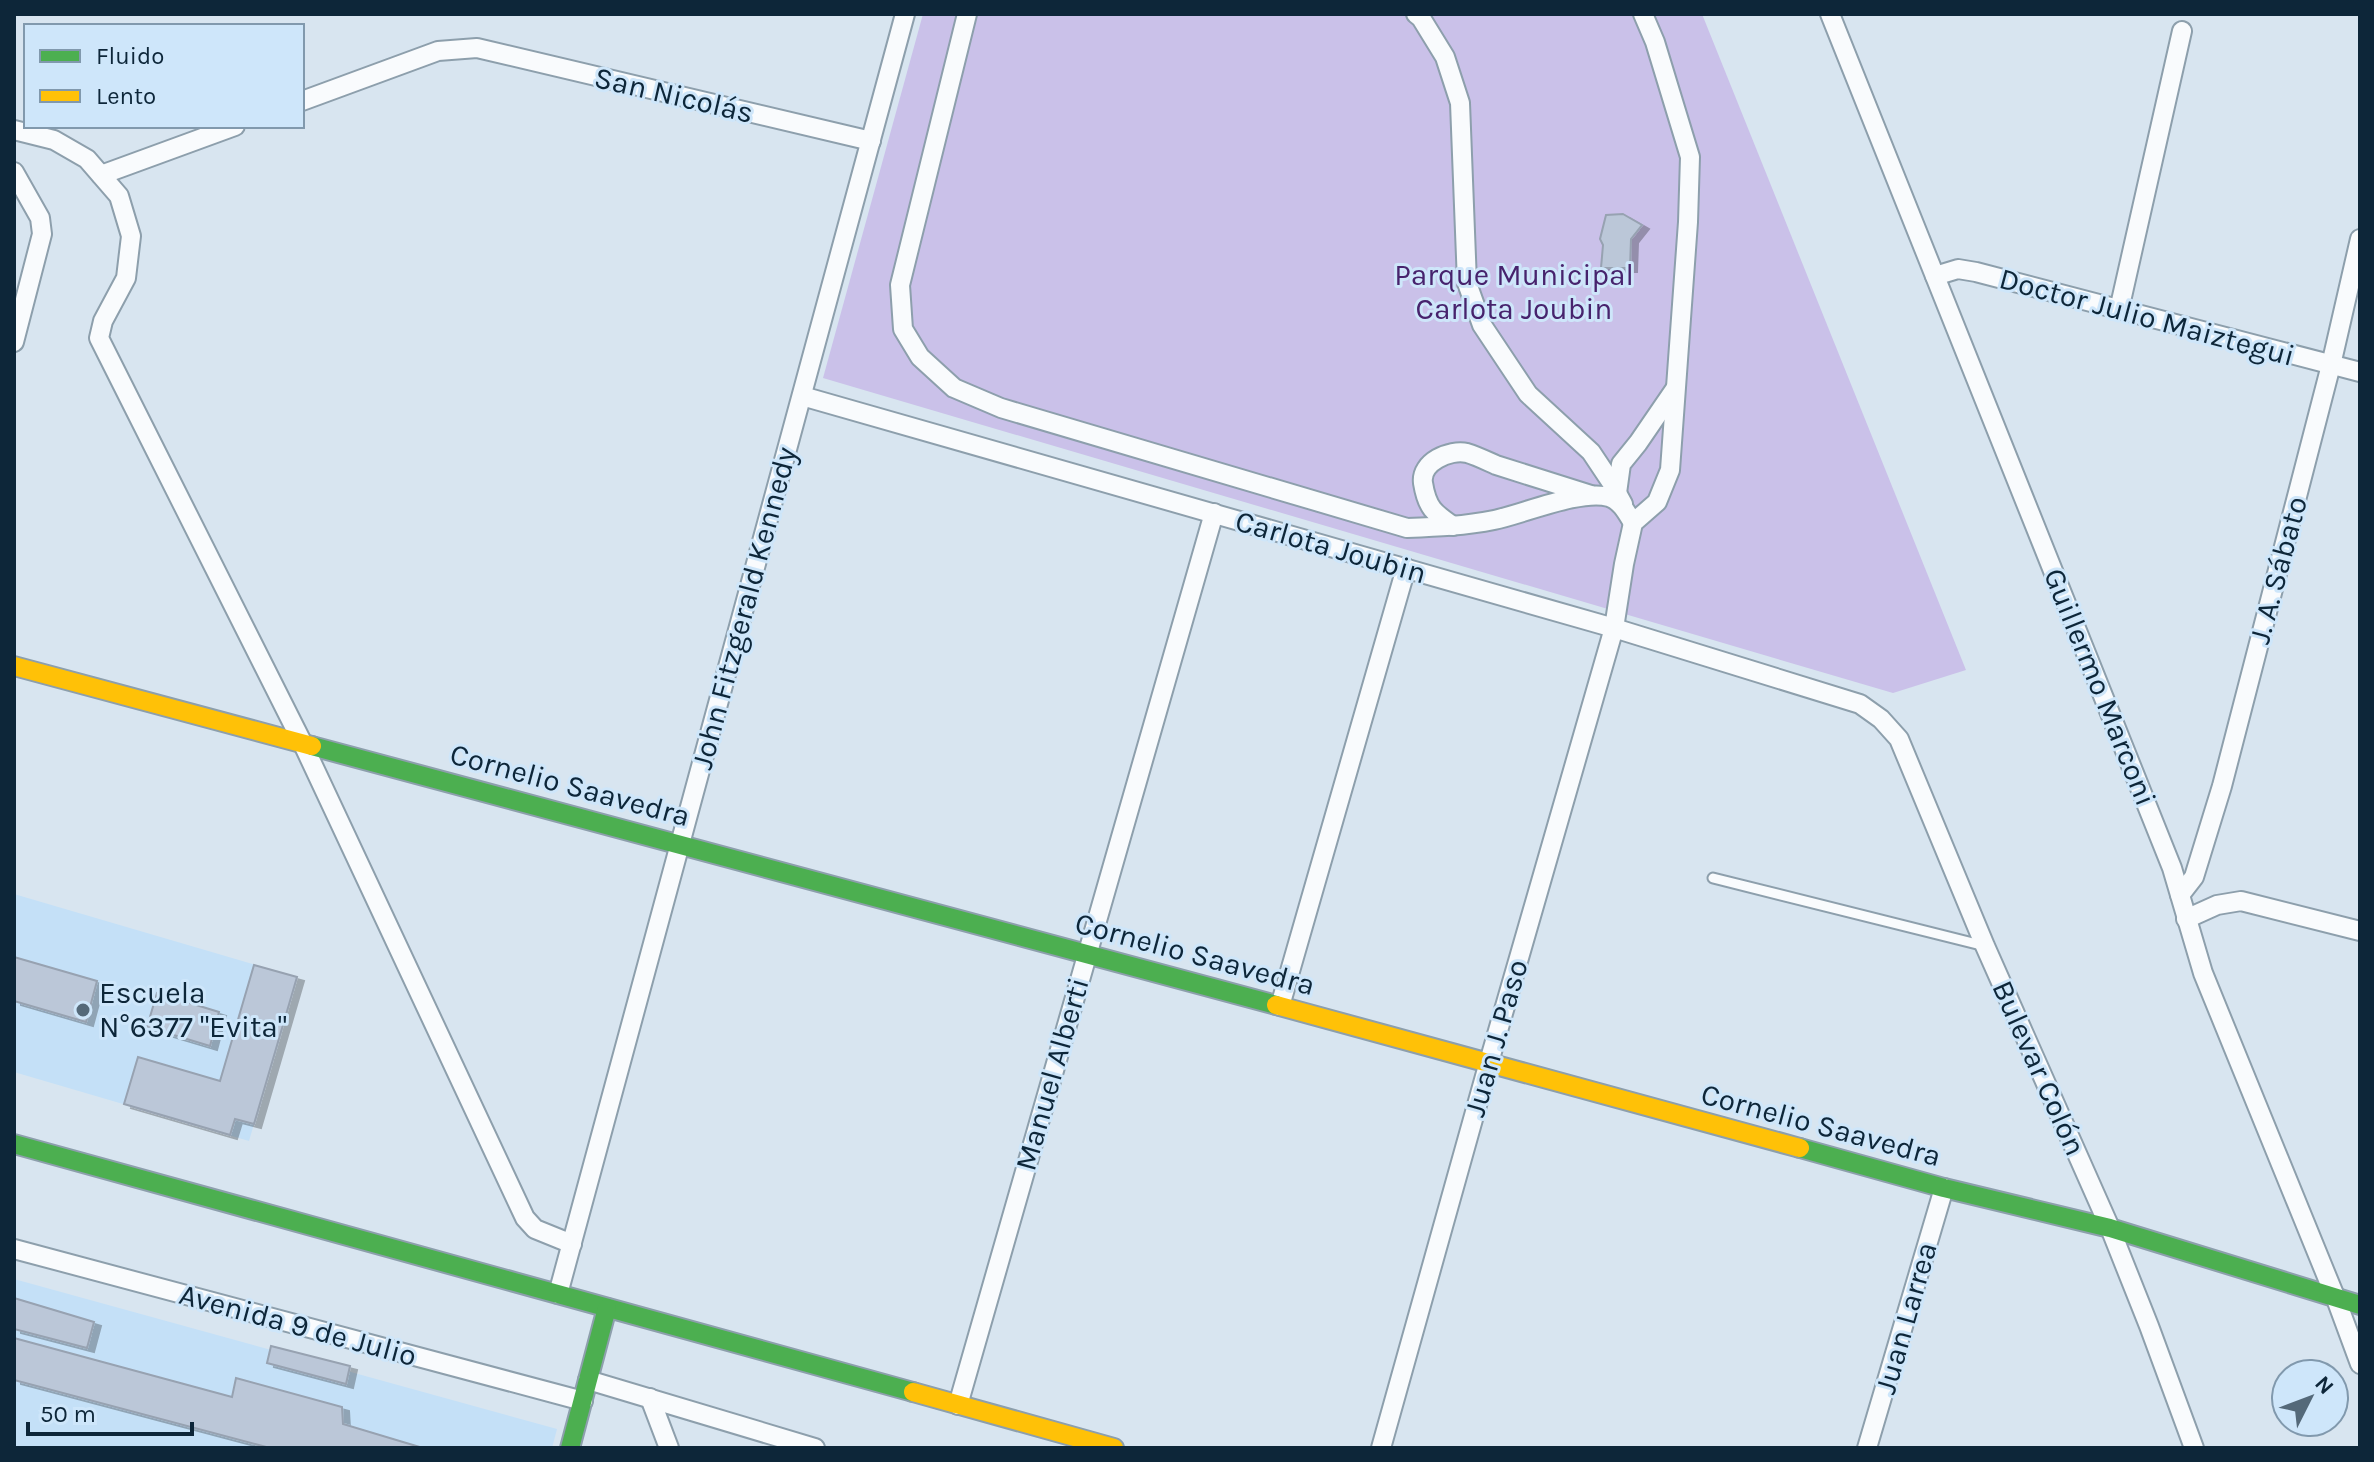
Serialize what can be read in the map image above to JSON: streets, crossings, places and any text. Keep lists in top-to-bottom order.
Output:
{
  "streets": {
    "main road": ["Cornelio Saavedra"],
    "street": [
      "San Nicolás",
      "Doctor Julio Maiztegui",
      "Carlota Joubin",
      "J. A. Sábato",
      "John Fitzgerald Kennedy",
      "Guillermo Marconi",
      "Juan J. Paso",
      "Bulevar Colón",
      "Manuel Alberti",
      "Juan Larrea",
      "Avenida 9 de Julio"
    ]
  },
  "crossings": [
    ["San Nicolás", "John Fitzgerald Kennedy"],
    ["Doctor Julio Maiztegui", "J. A. Sábato"],
    ["Doctor Julio Maiztegui", "Guillermo Marconi"],
    ["Carlota Joubin", "John Fitzgerald Kennedy"],
    ["Carlota Joubin", "Juan J. Paso"],
    ["Carlota Joubin", "Bulevar Colón"],
    ["Carlota Joubin", "Manuel Alberti"],
    ["J. A. Sábato", "Guillermo Marconi"],
    ["John Fitzgerald Kennedy", "Cornelio Saavedra"],
    ["Guillermo Marconi", "Cornelio Saavedra"],
    ["Cornelio Saavedra", "Juan J. Paso"],
    ["Cornelio Saavedra", "Bulevar Colón"],
    ["Cornelio Saavedra", "Manuel Alberti"],
    ["Cornelio Saavedra", "Juan Larrea"]
  ],
  "parks": ["Parque Municipal Carlota Joubin"],
  "places": ["Escuela N°6377 \"Evita\""],
  "legend": ["Fluido", "Lento"],
  "scale_bar": "50 m",
  "north": "top right"
}
